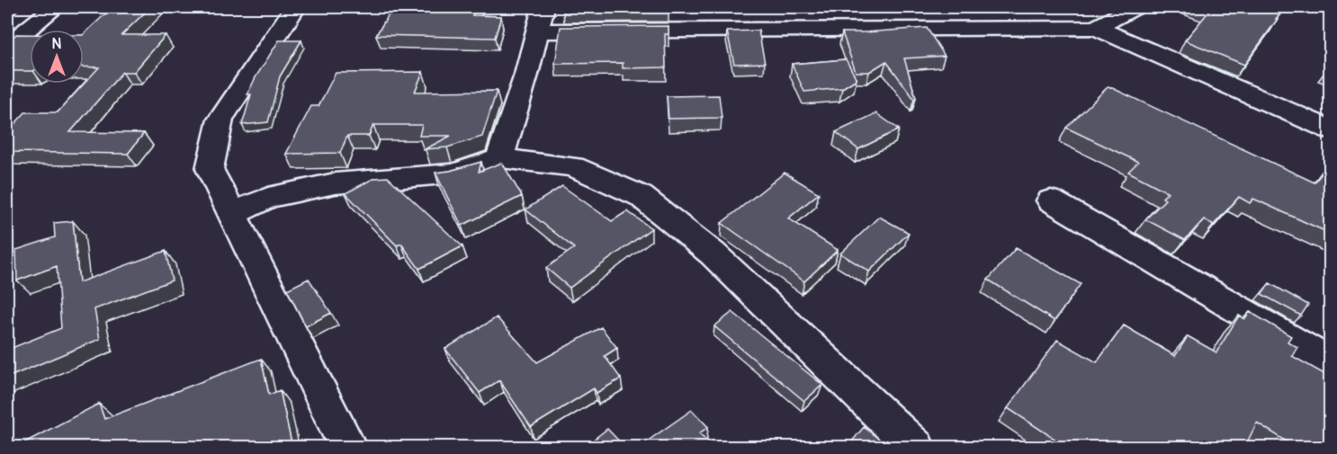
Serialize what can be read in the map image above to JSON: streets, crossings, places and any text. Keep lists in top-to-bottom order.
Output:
{
  "north": "top"
}
